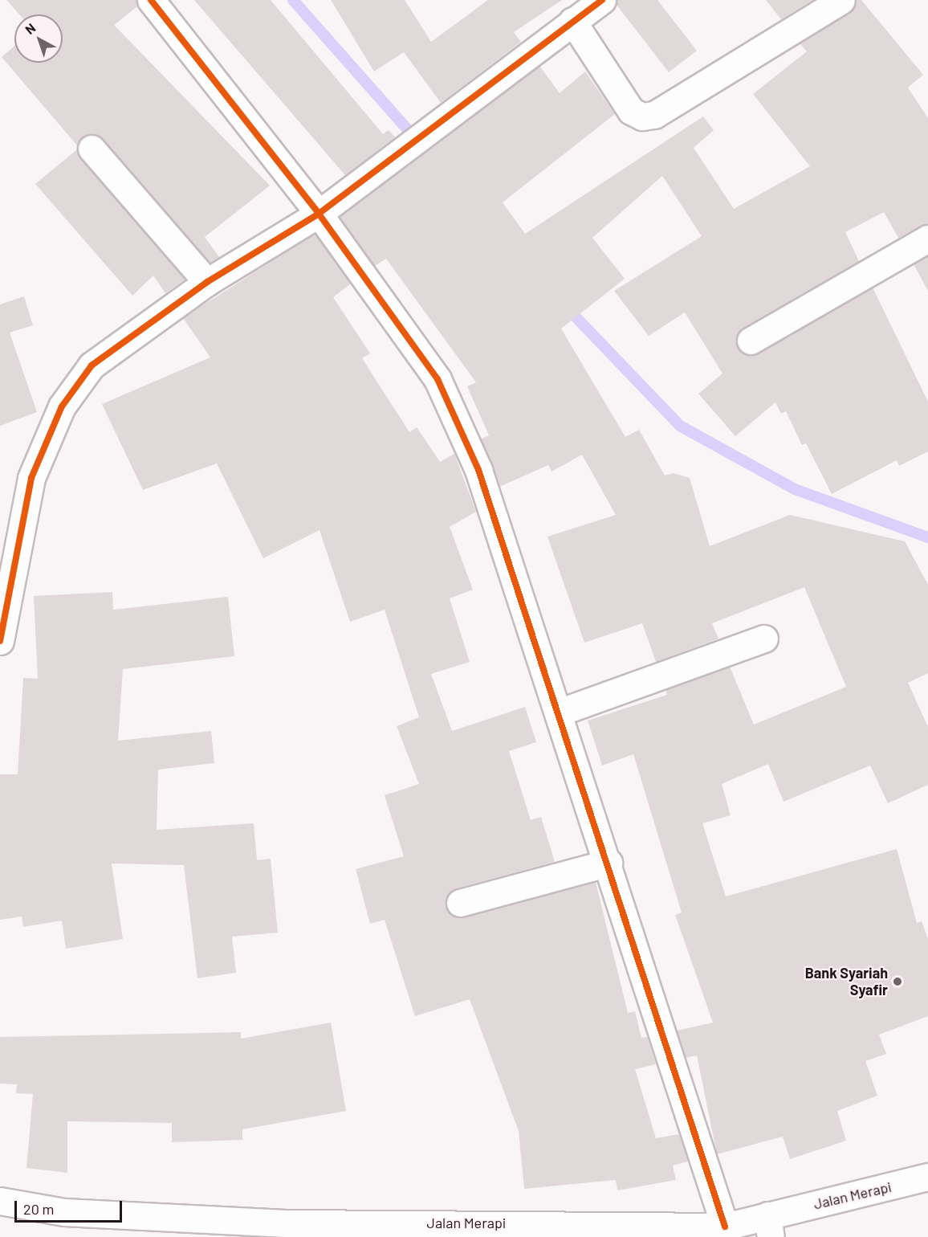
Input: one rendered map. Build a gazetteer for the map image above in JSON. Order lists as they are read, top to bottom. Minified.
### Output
{"streets":{"street":["Jalan Merapi"]},"places":["Bank Syariah Syafir"],"scale_bar":"20 m","north":"top left"}
